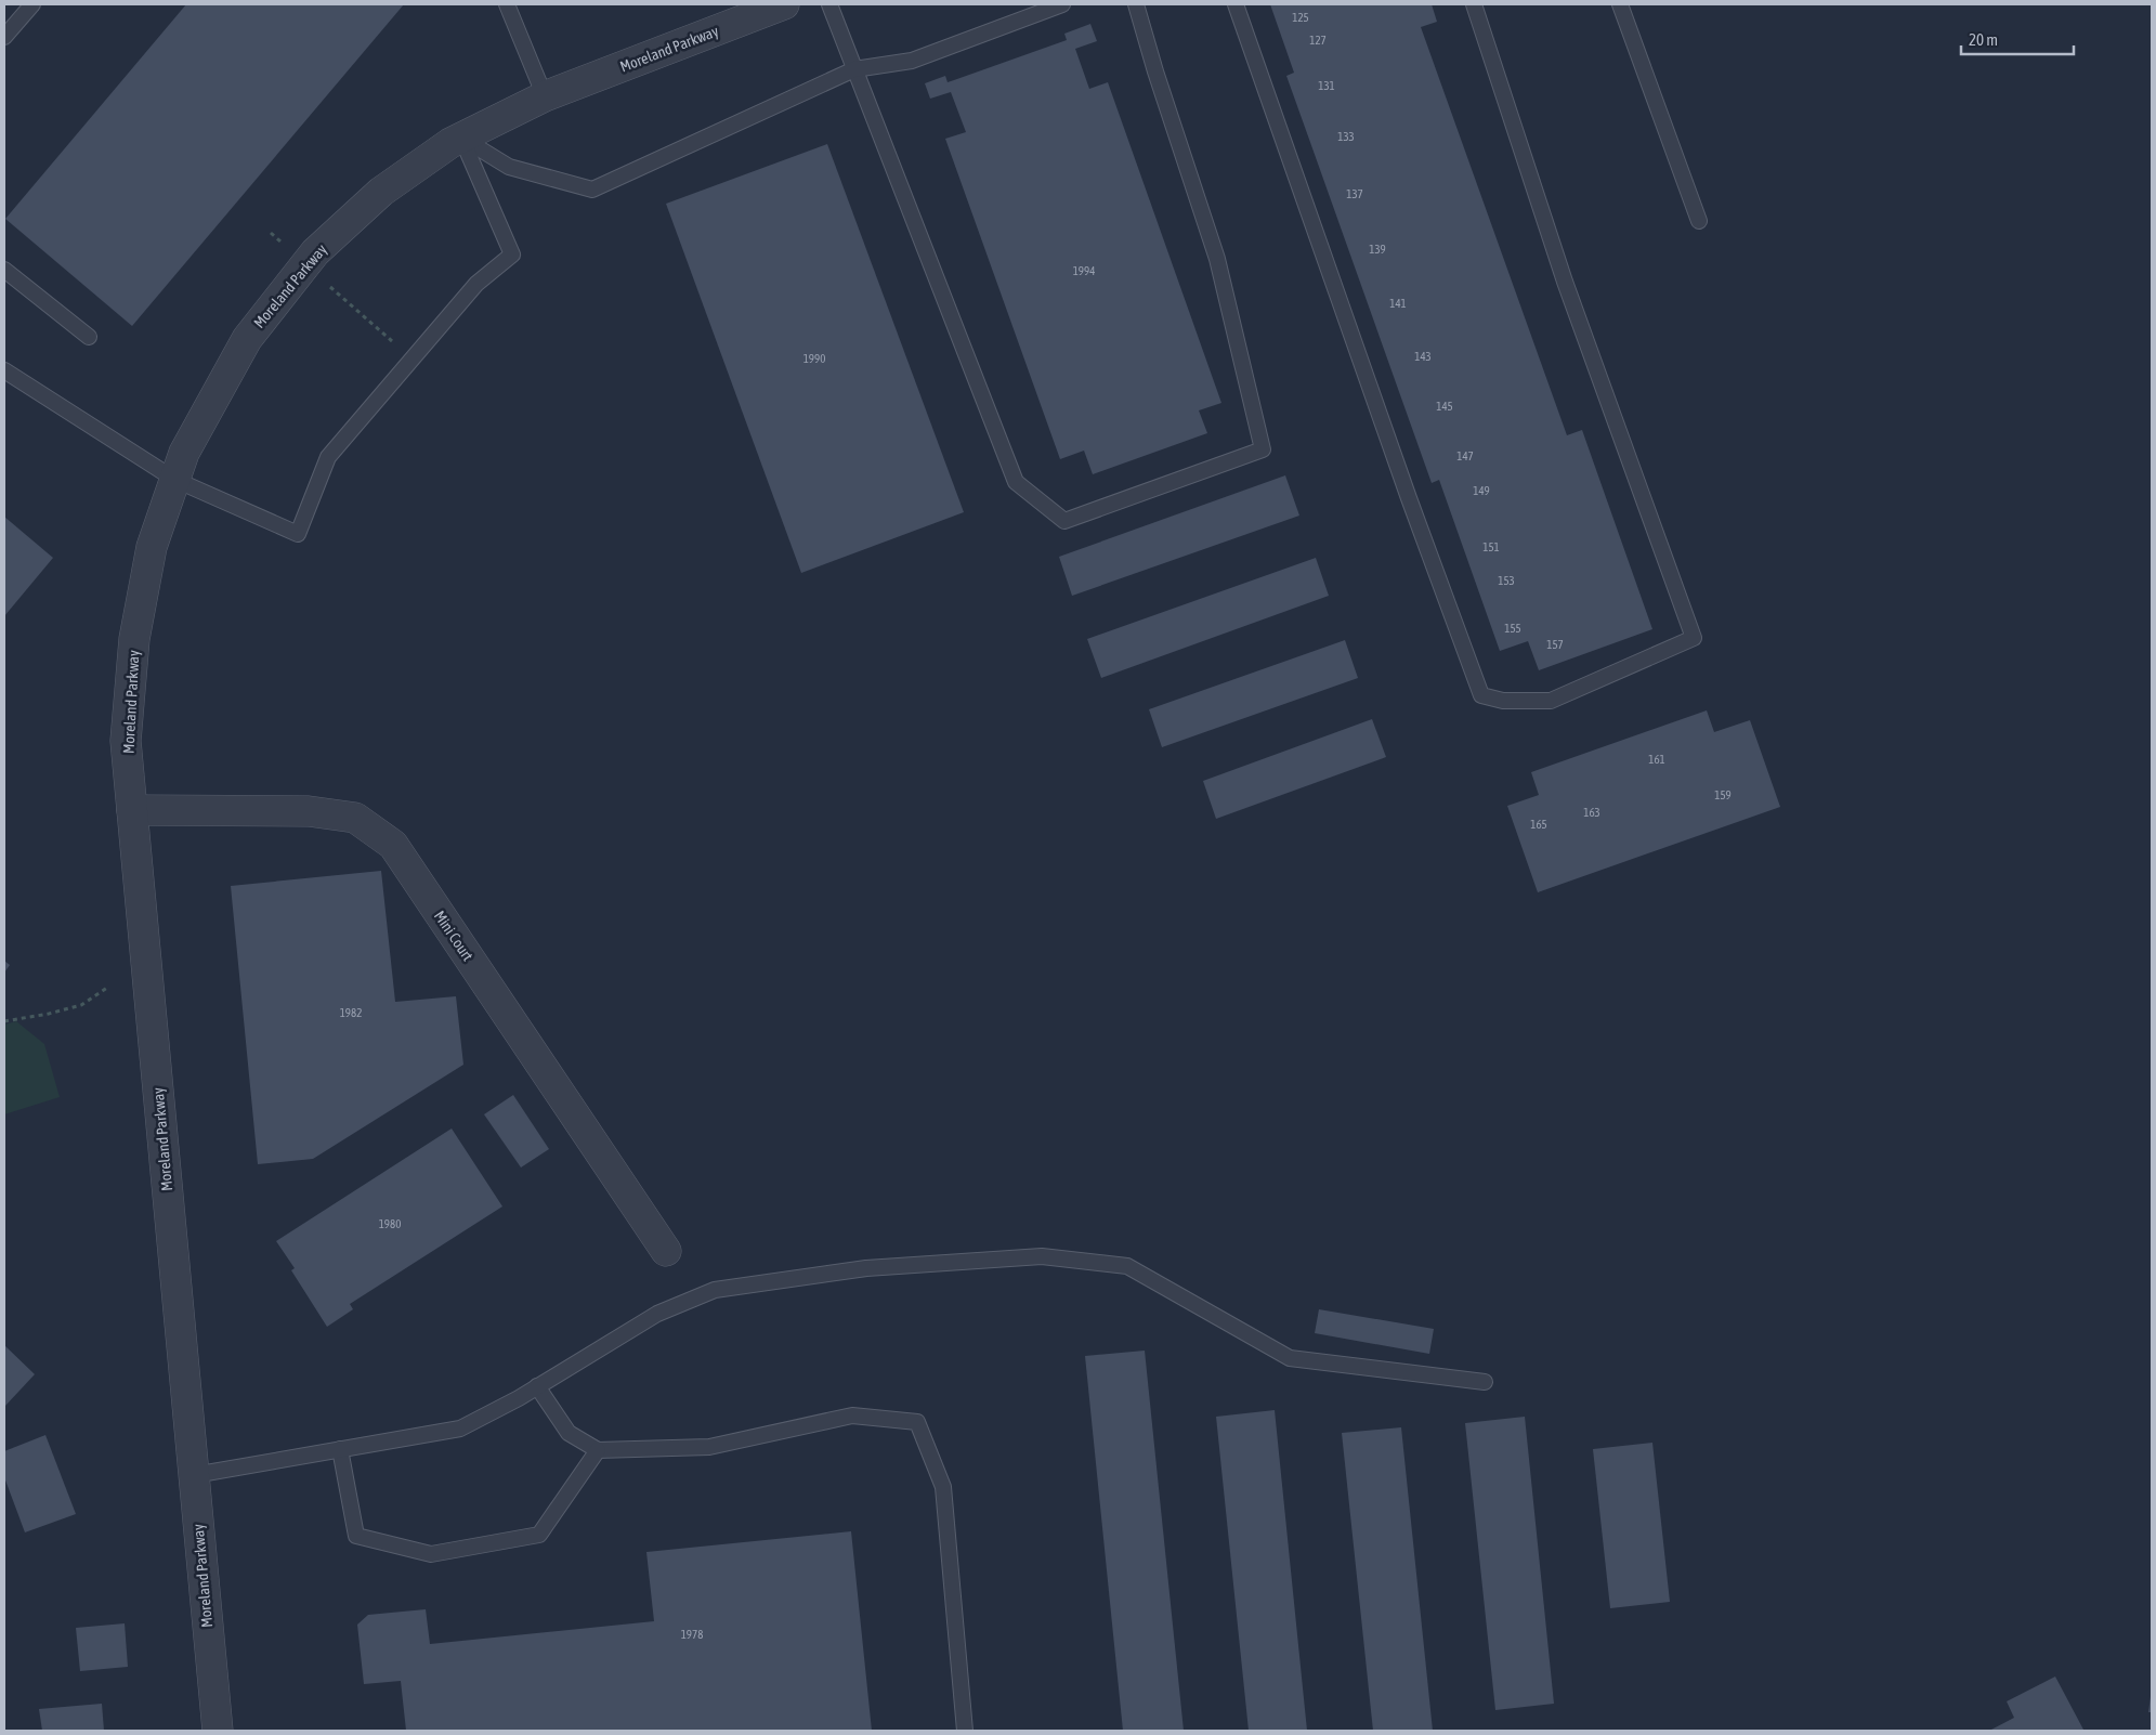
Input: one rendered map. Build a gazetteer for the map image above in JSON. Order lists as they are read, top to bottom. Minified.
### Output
{"streets":{"street":["Moreland Parkway","Mini Court"]},"crossings":[["Moreland Parkway","Mini Court"]],"house_numbers":["125","127","131","133","137","139","1994","141","143","1990","145","147","149","151","153","155","157","161","159","163","165","1982","1980","1978"],"scale_bar":"20 m"}
